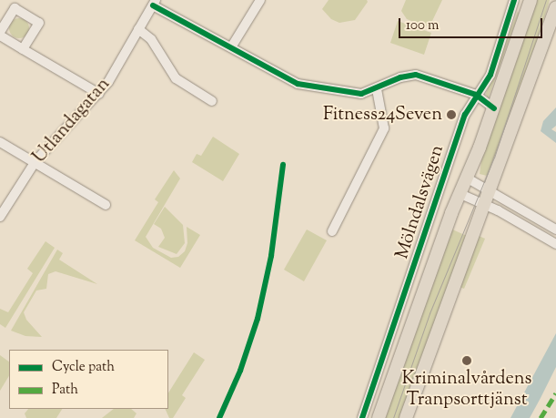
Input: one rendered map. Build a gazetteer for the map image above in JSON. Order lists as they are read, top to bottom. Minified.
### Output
{"streets":{"main road":["Mölndalsvägen"],"street":["Utlandagatan"]},"places":["Fitness24Seven","Kriminalvårdens Tranpsorttjänst"],"legend":["Cycle path","Path"],"scale_bar":"100 m"}
